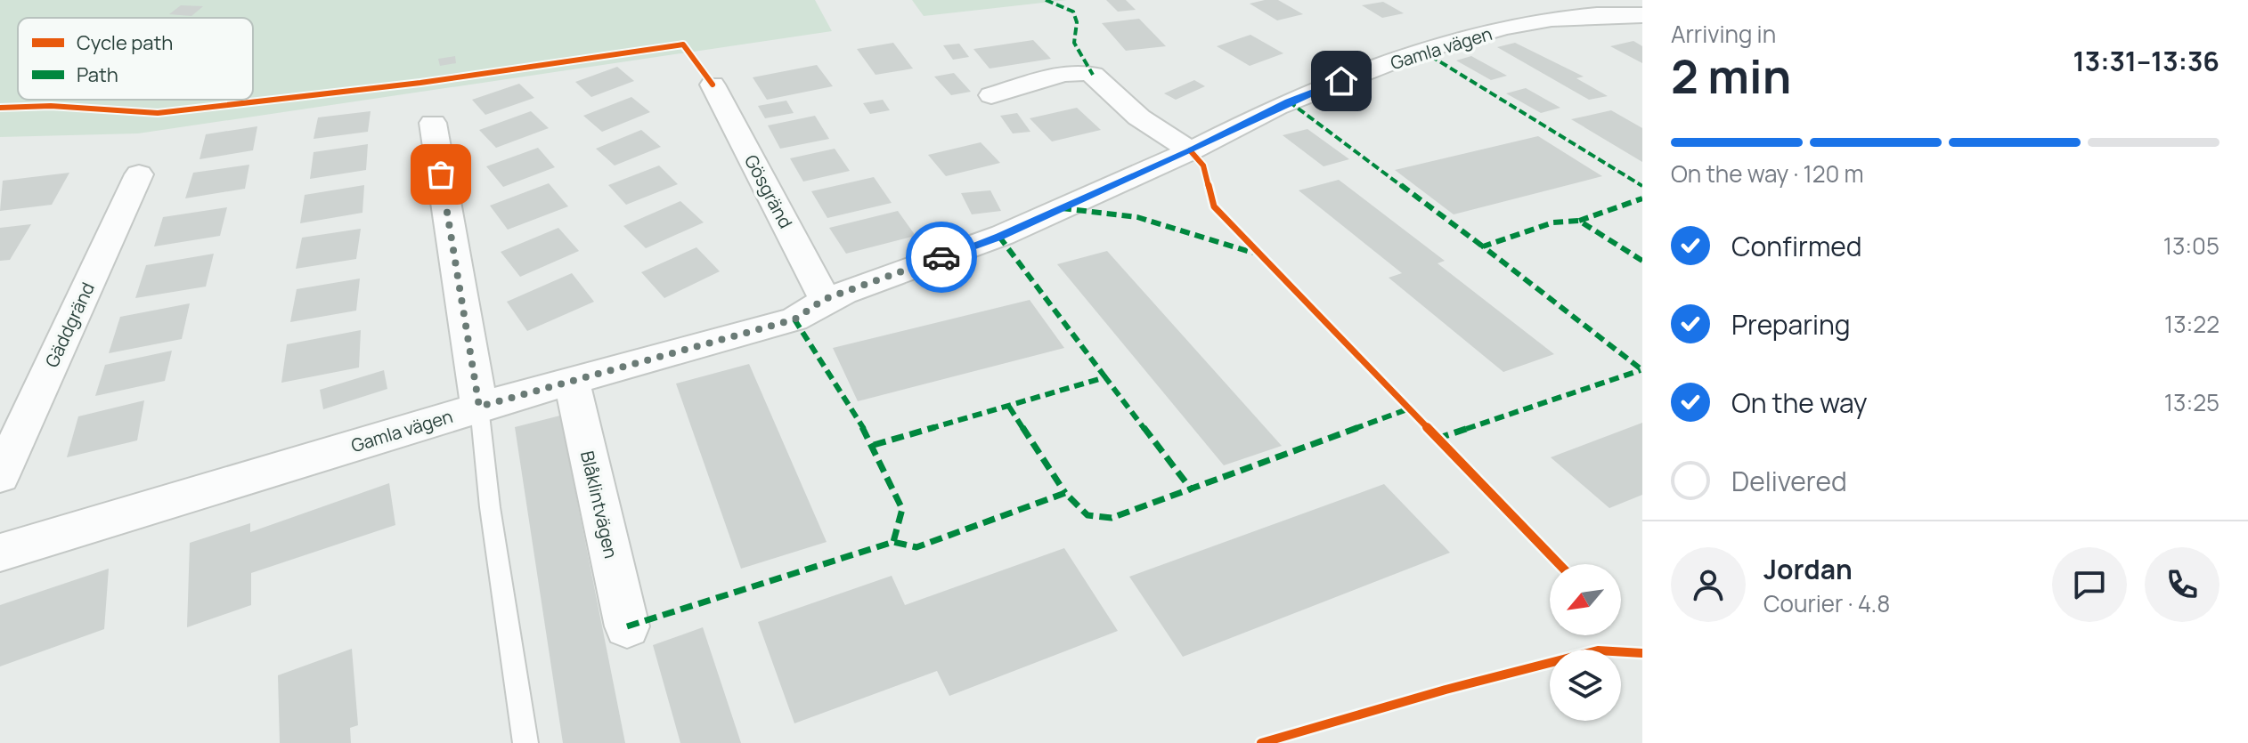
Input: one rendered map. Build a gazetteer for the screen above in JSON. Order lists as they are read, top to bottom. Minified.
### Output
{"streets":{"street":["Gamla vägen","Gösgränd","Gäddgränd","Blåklintvägen"]},"crossings":[["Gamla vägen","Gösgränd"],["Gamla vägen","Blåklintvägen"]],"legend":["Cycle path","Path"],"north":"bottom left","page":{"heading":["2 min","Arriving in","13:31–13:36"],"panel":["Jordan","Courier · 4.8"],"bar":"On the way · 120 m","list":[["Confirmed","13:05"],["Preparing","13:22"],["On the way","13:25"],"Delivered"]}}
